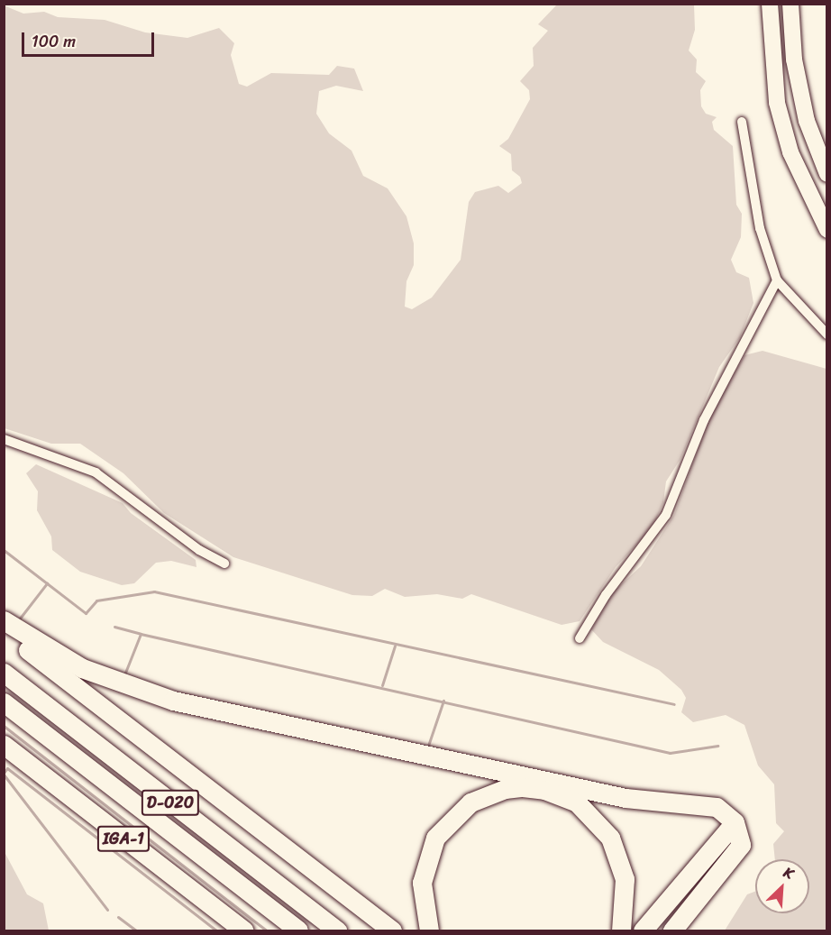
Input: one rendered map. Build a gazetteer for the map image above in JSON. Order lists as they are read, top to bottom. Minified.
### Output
{"streets":{"highway":["D-020","IGA-1"]},"scale_bar":"100 m","north":"top right"}
